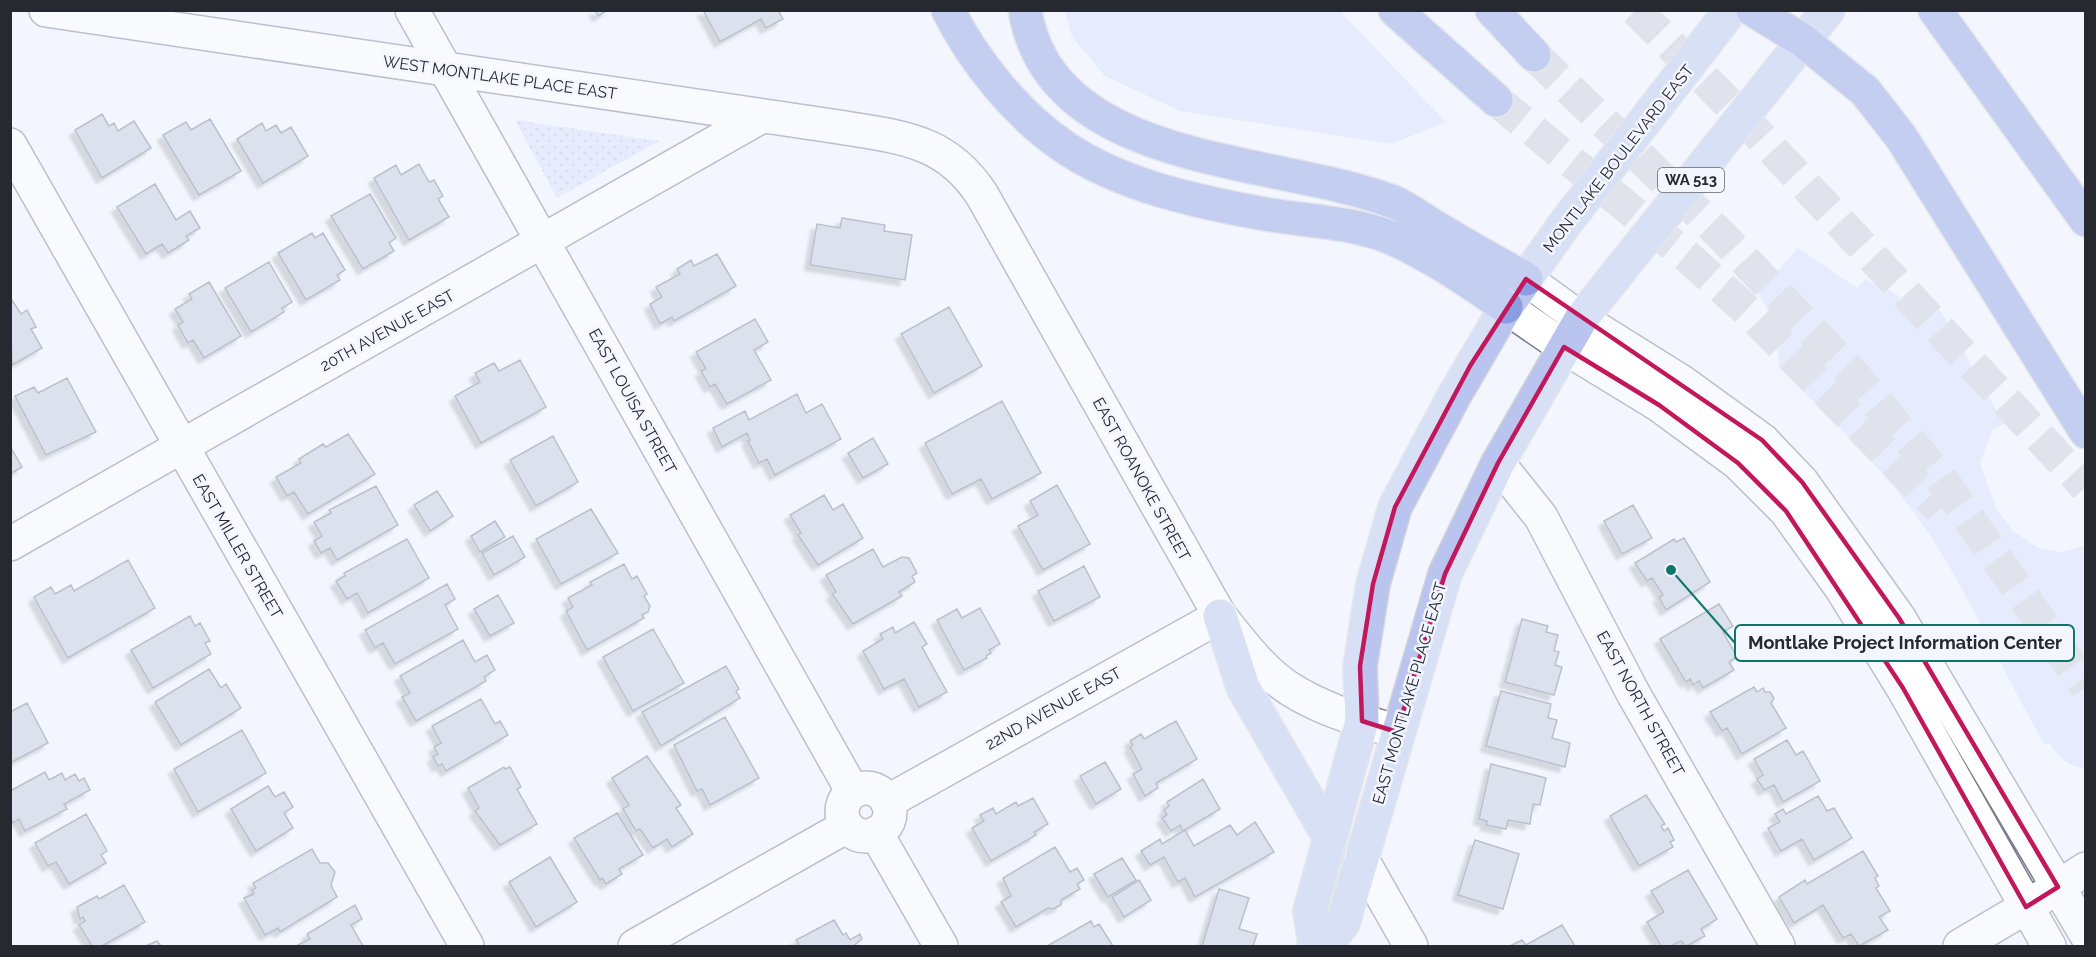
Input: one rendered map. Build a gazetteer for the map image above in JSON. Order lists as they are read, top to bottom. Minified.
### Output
{"streets":{"main road":["MONTLAKE BOULEVARD EAST","WA 513","EAST MONTLAKE PLACE EAST"],"street":["WEST MONTLAKE PLACE EAST","20TH AVENUE EAST","EAST LOUISA STREET","EAST ROANOKE STREET","EAST MILLER STREET","EAST NORTH STREET","22ND AVENUE EAST"]},"crossings":[["WEST MONTLAKE PLACE EAST","20TH AVENUE EAST"],["WEST MONTLAKE PLACE EAST","EAST LOUISA STREET"],["WEST MONTLAKE PLACE EAST","EAST ROANOKE STREET"],["WA 513","EAST MONTLAKE PLACE EAST"],["20TH AVENUE EAST","EAST LOUISA STREET"],["20TH AVENUE EAST","EAST MILLER STREET"],["EAST LOUISA STREET","22ND AVENUE EAST"],["EAST ROANOKE STREET","EAST MONTLAKE PLACE EAST"],["EAST ROANOKE STREET","22ND AVENUE EAST"],["EAST MONTLAKE PLACE EAST","EAST NORTH STREET"]],"places":["Montlake Project Information Center"]}
